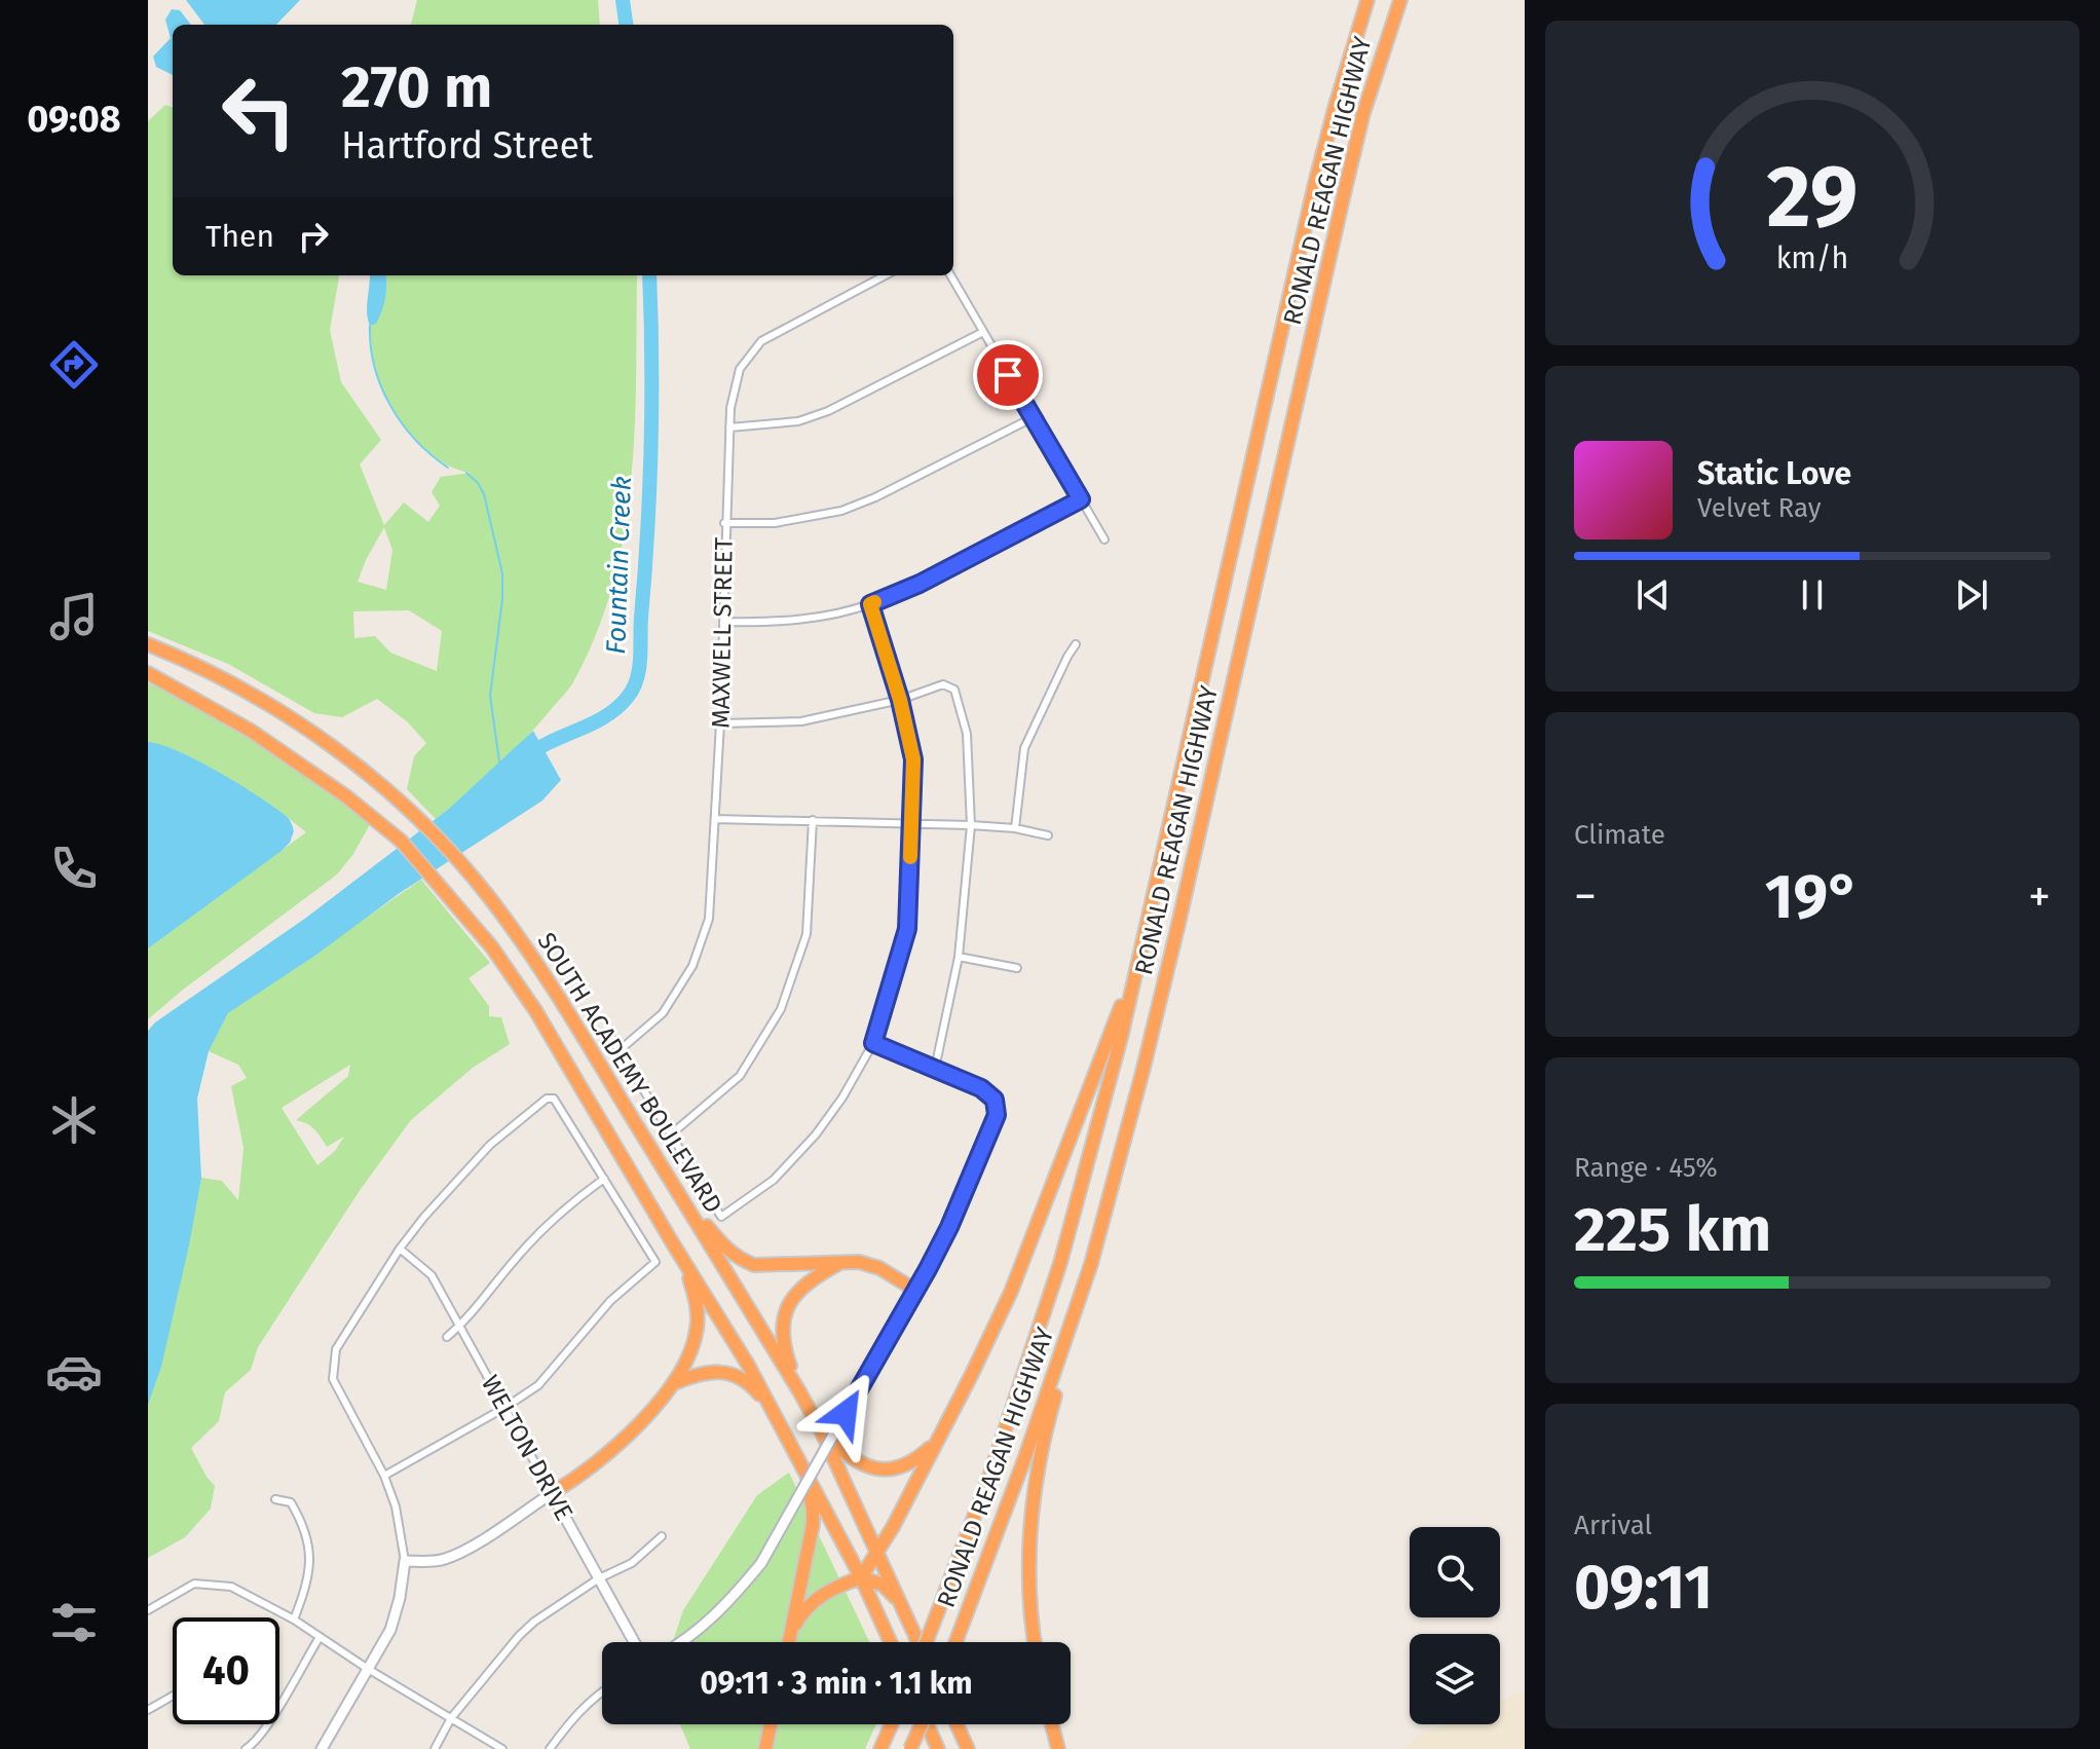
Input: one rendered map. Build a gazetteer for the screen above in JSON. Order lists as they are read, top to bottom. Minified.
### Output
{"streets":{"highway":["RONALD REAGAN HIGHWAY","SOUTH ACADEMY BOULEVARD"],"street":["MAXWELL STREET","WELTON DRIVE"]},"water":["Fountain Creek"],"page":{"tabs":"09:08","turn":["270 m","Hartford Street"],"then":"Then","song":["Static Love","Velvet Ray"],"tile":["Climate",["Range · 45%","225 km"],["Arrival","09:11"]],"heat":["−","19°","+"],"limit":"40","trip":"09:11 · 3 min · 1.1 km","gauge":["29","km/h"]}}
